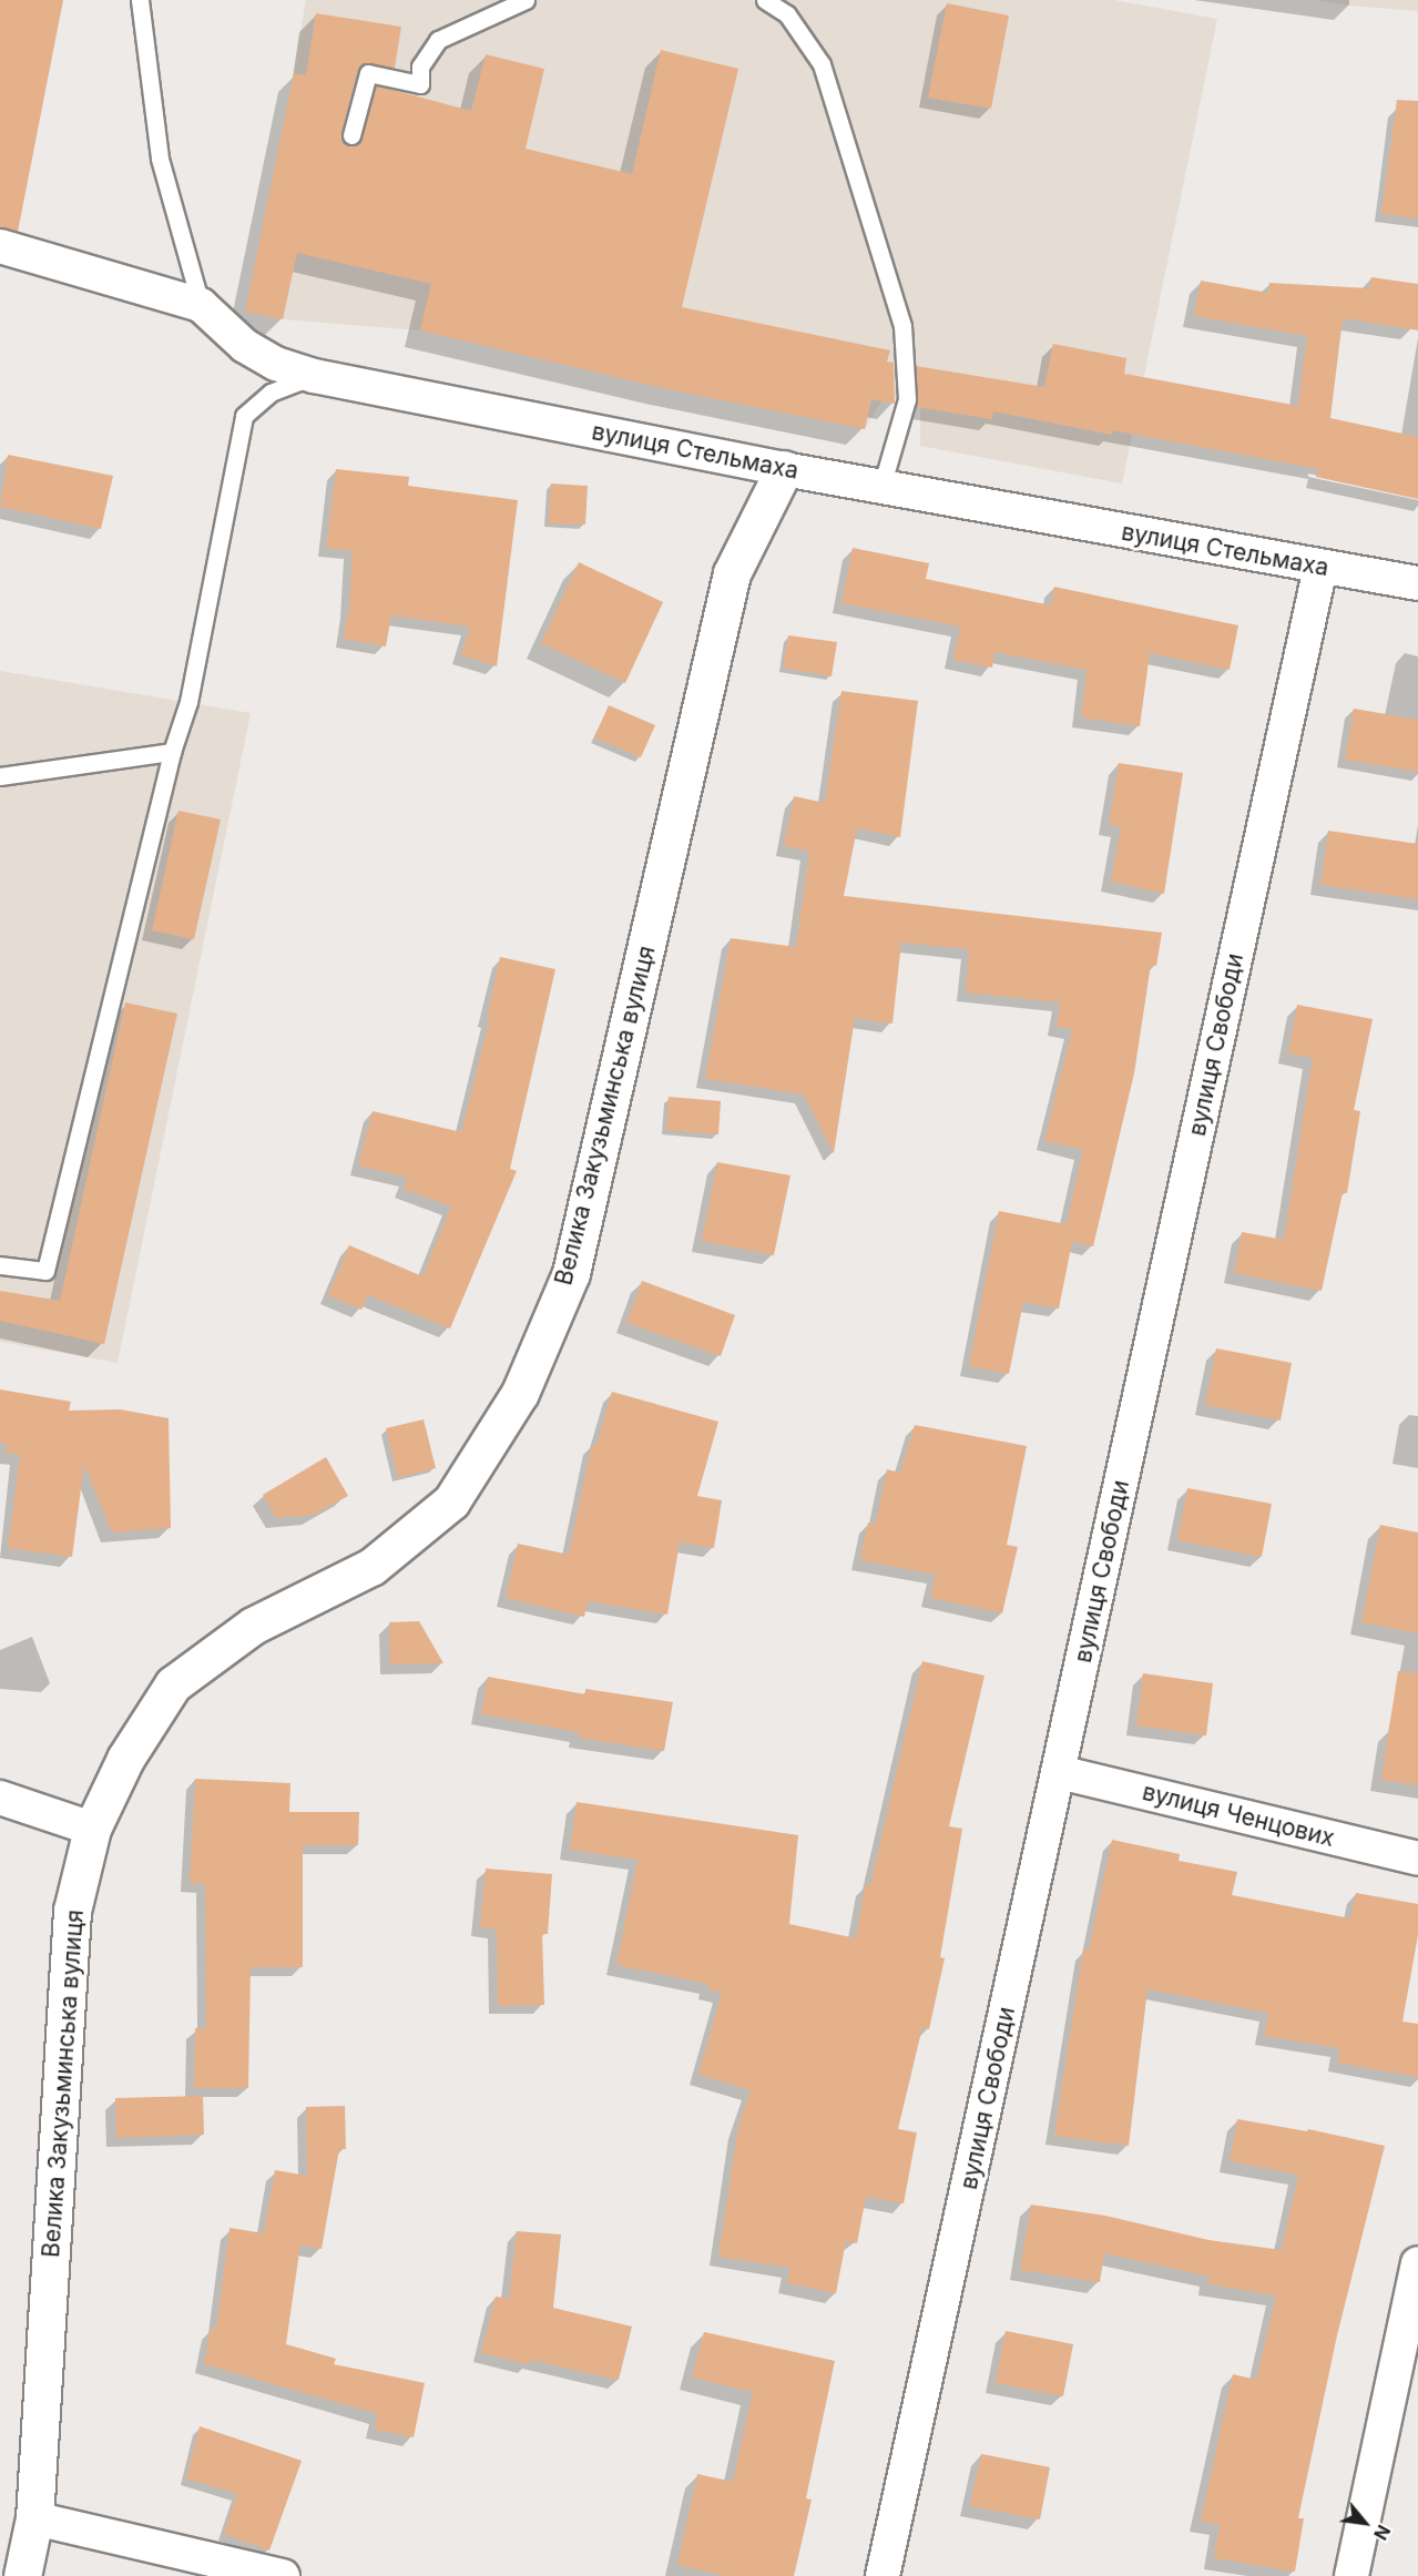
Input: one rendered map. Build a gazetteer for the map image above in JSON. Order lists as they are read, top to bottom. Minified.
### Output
{"streets":{"street":["вулиця Стельмаха","вулиця Свободи","Велика Закузьминська вулиця","вулиця Ченцових"]},"crossings":[["вулиця Стельмаха","вулиця Свободи"],["вулиця Стельмаха","Велика Закузьминська вулиця"],["вулиця Свободи","вулиця Ченцових"]],"north":"bottom right"}
